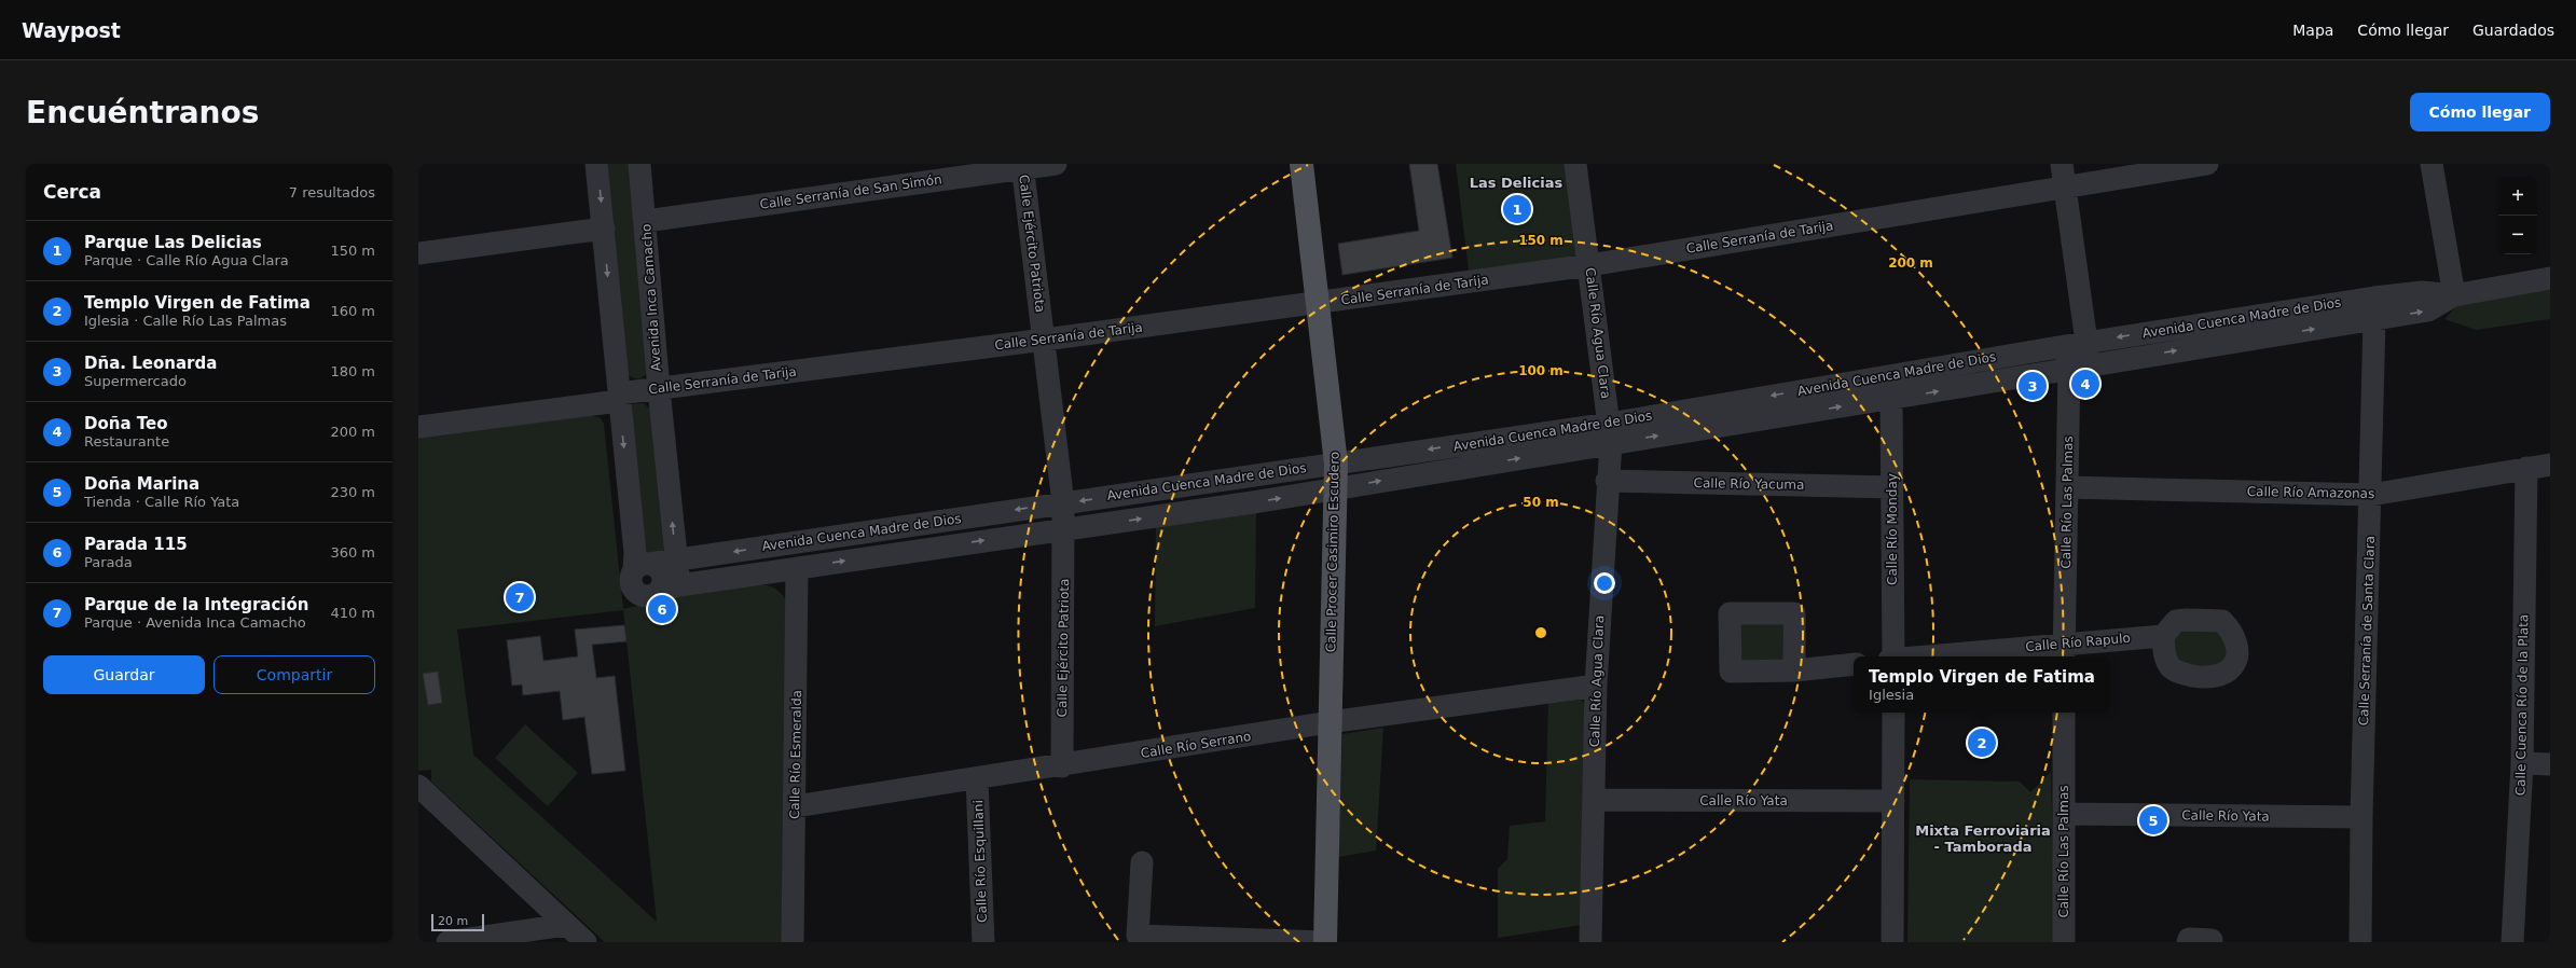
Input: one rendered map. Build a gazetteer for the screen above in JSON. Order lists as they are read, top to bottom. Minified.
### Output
{"streets":{"main road":["Calle Procer Casimiro Escudero"],"street":["Calle Serranía de San Simón","Calle Serranía de Tarija","Calle Ejército Patriota","Avenida Inca Camacho","Avenida Cuenca Madre de Dios","Calle Río Agua Clara","Calle Río Yacuma","Calle Río Amazonas","Calle Río Las Palmas","Calle Río Monday","Calle Serranía de Santa Clara","Calle Río Rapulo","Calle Cuenca Río de la Plata","Calle Río Serrano","Calle Río Esmeralda","Calle Río Yata","Calle Río Esquillani"]},"crossings":[["Calle Serranía de San Simón","Calle Ejército Patriota"],["Calle Serranía de San Simón","Avenida Inca Camacho"],["Calle Serranía de Tarija","Calle Ejército Patriota"],["Calle Serranía de Tarija","Avenida Inca Camacho"],["Calle Serranía de Tarija","Calle Río Agua Clara"],["Calle Serranía de Tarija","Calle Procer Casimiro Escudero"],["Calle Ejército Patriota","Avenida Cuenca Madre de Dios"],["Calle Ejército Patriota","Calle Río Serrano"],["Avenida Inca Camacho","Avenida Cuenca Madre de Dios"],["Avenida Cuenca Madre de Dios","Calle Río Agua Clara"],["Avenida Cuenca Madre de Dios","Calle Río Las Palmas"],["Avenida Cuenca Madre de Dios","Calle Río Monday"],["Avenida Cuenca Madre de Dios","Calle Procer Casimiro Escudero"],["Avenida Cuenca Madre de Dios","Calle Serranía de Santa Clara"],["Avenida Cuenca Madre de Dios","Calle Río Esmeralda"],["Calle Río Agua Clara","Calle Río Yacuma"],["Calle Río Agua Clara","Calle Río Serrano"],["Calle Río Agua Clara","Calle Río Yata"],["Calle Río Yacuma","Calle Río Monday"],["Calle Río Amazonas","Calle Río Las Palmas"],["Calle Río Amazonas","Calle Serranía de Santa Clara"],["Calle Río Amazonas","Calle Cuenca Río de la Plata"],["Calle Río Las Palmas","Calle Río Rapulo"],["Calle Río Las Palmas","Calle Río Yata"],["Calle Procer Casimiro Escudero","Calle Río Serrano"],["Calle Serranía de Santa Clara","Calle Río Yata"],["Calle Río Serrano","Calle Río Esmeralda"],["Calle Río Serrano","Calle Río Esquillani"]],"districts":["Las Delicias","Mixta Ferroviaria - Tamborada"],"scale_bar":"20 m","page":{"header":"Waypost","nav":["Mapa","Cómo llegar","Guardados"],"buttons":["Cómo llegar",["Guardar","Compartir"]],"title":"Encuéntranos","heading":["Cerca","7 resultados"],"map_buttons":["+","−"],"pins":["1","4","3","7","6","2","5"],"list":[{"mark":"1","name":"Parque Las Delicias","note":"Parque · Calle Río Agua Clara","value":"150 m"},{"mark":"2","name":"Templo Virgen de Fatima","note":"Iglesia · Calle Río Las Palmas","value":"160 m"},{"mark":"3","name":"Dña. Leonarda","note":"Supermercado","value":"180 m"},{"mark":"4","name":"Doña Teo","note":"Restaurante","value":"200 m"},{"mark":"5","name":"Doña Marina","note":"Tienda · Calle Río Yata","value":"230 m"},{"mark":"6","name":"Parada 115","note":"Parada","value":"360 m"},{"mark":"7","name":"Parque de la Integración","note":"Parque · Avenida Inca Camacho","value":"410 m"}],"popup":["Templo Virgen de Fatima","Iglesia"],"scale":"20 m"},"rings":["150 m","200 m","100 m","50 m"]}
